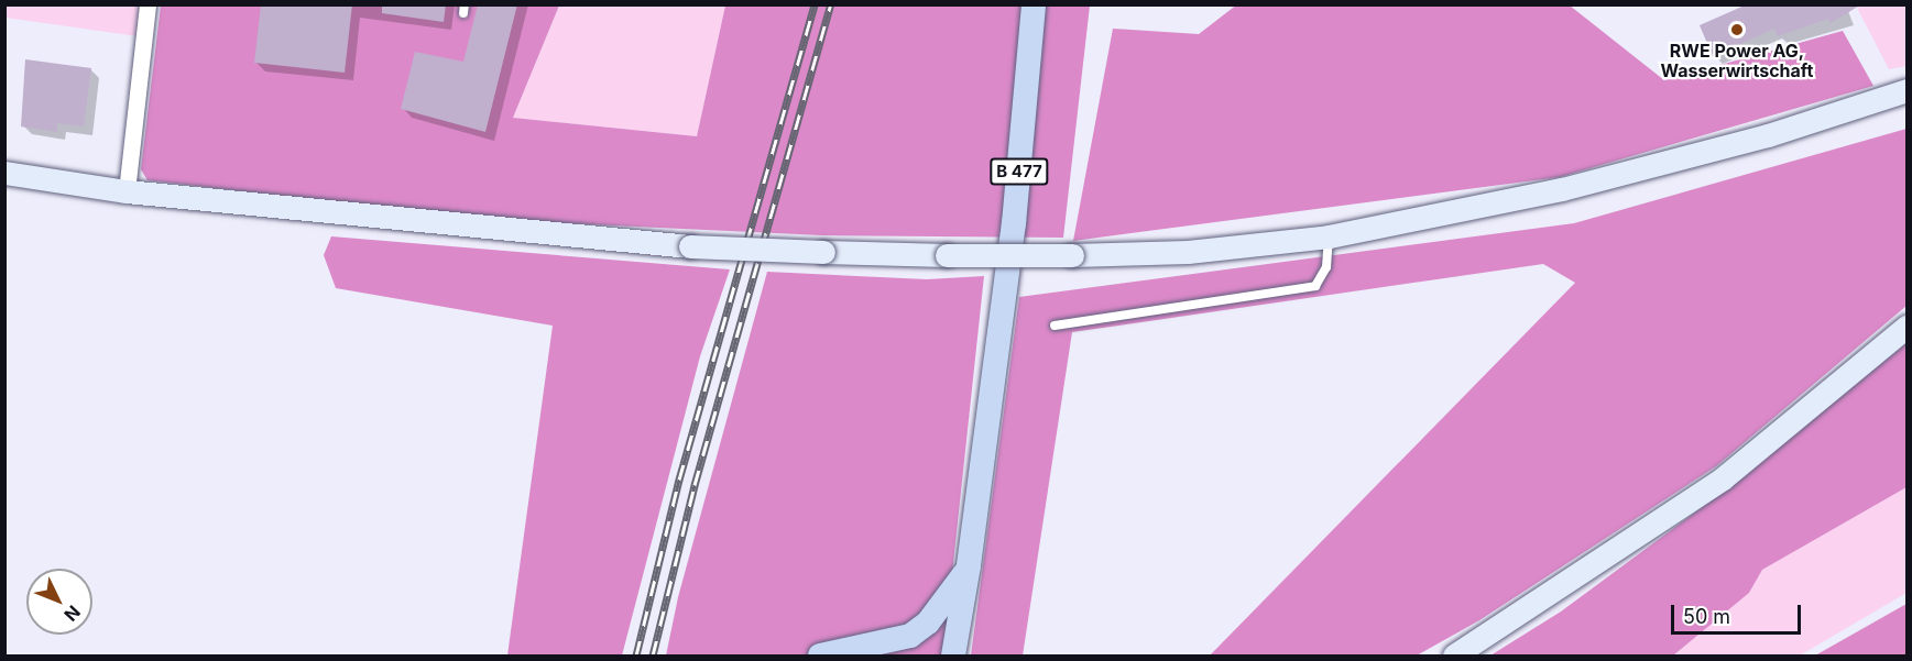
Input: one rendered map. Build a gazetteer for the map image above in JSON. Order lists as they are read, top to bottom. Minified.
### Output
{"streets":{"main road":["B 477"]},"places":["RWE Power AG, Wasserwirtschaft"],"scale_bar":"50 m","north":"bottom right"}
